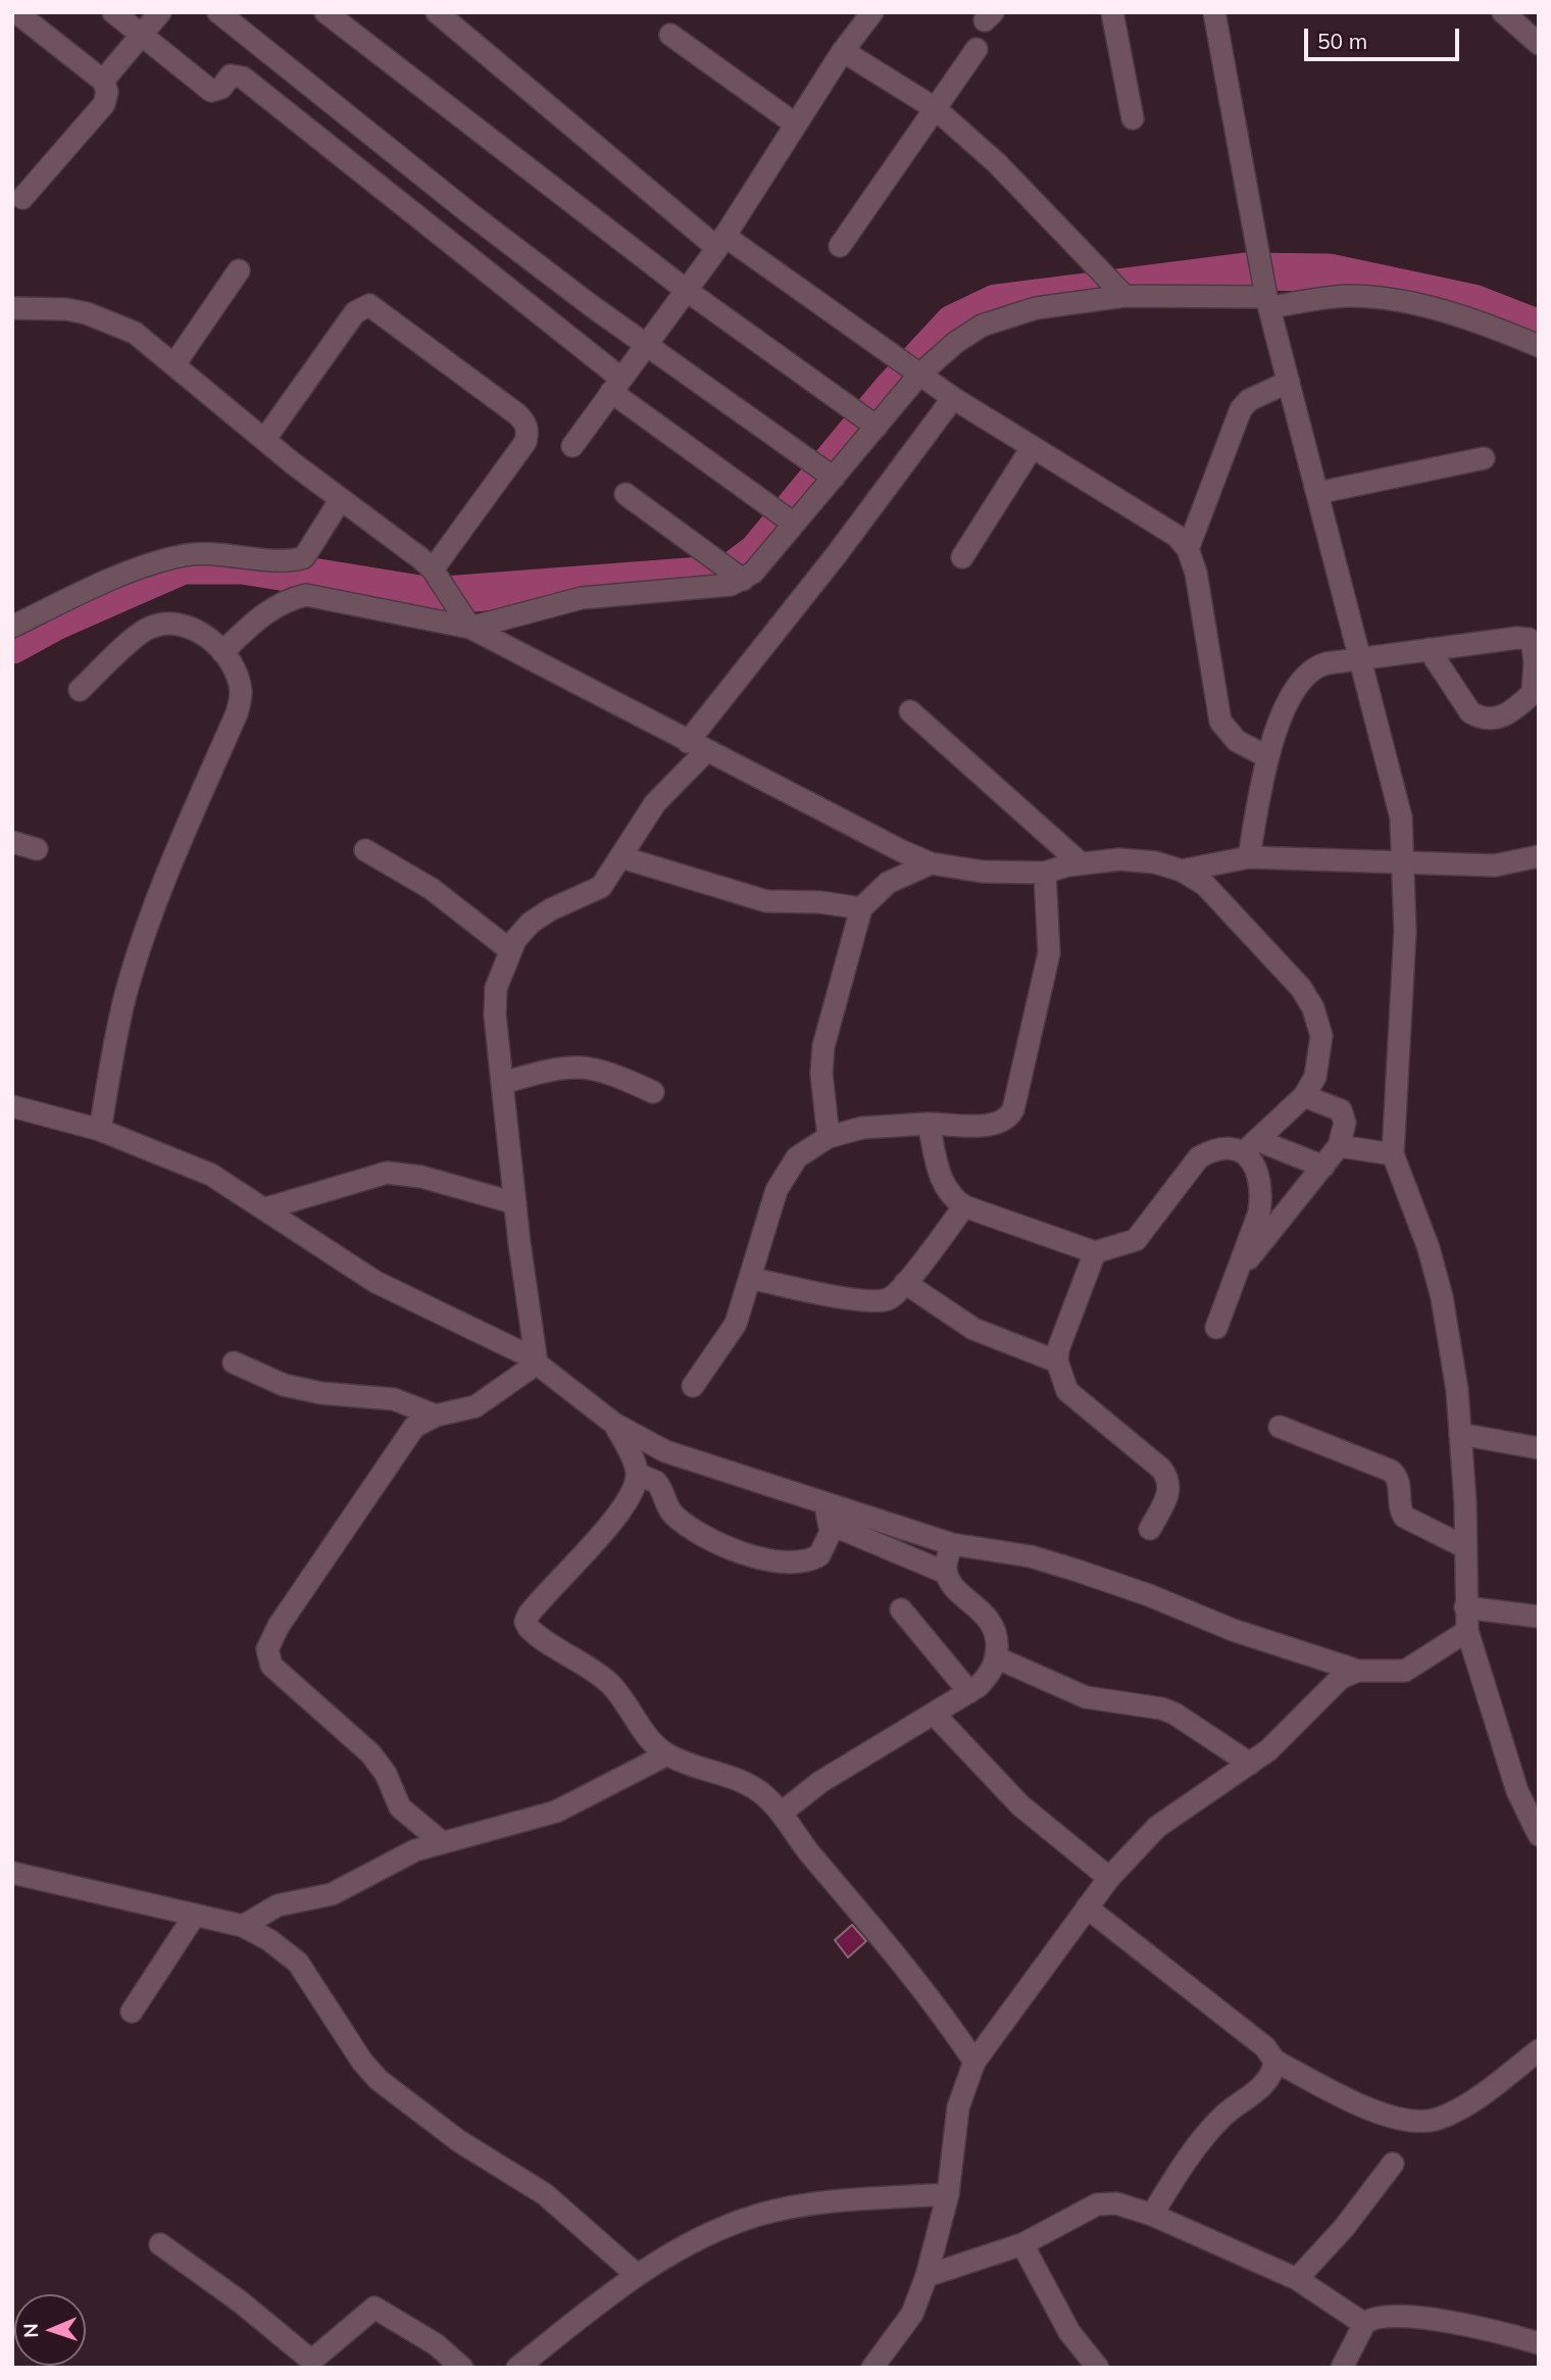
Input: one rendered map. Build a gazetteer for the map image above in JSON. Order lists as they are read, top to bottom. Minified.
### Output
{"scale_bar":"50 m","north":"left"}
